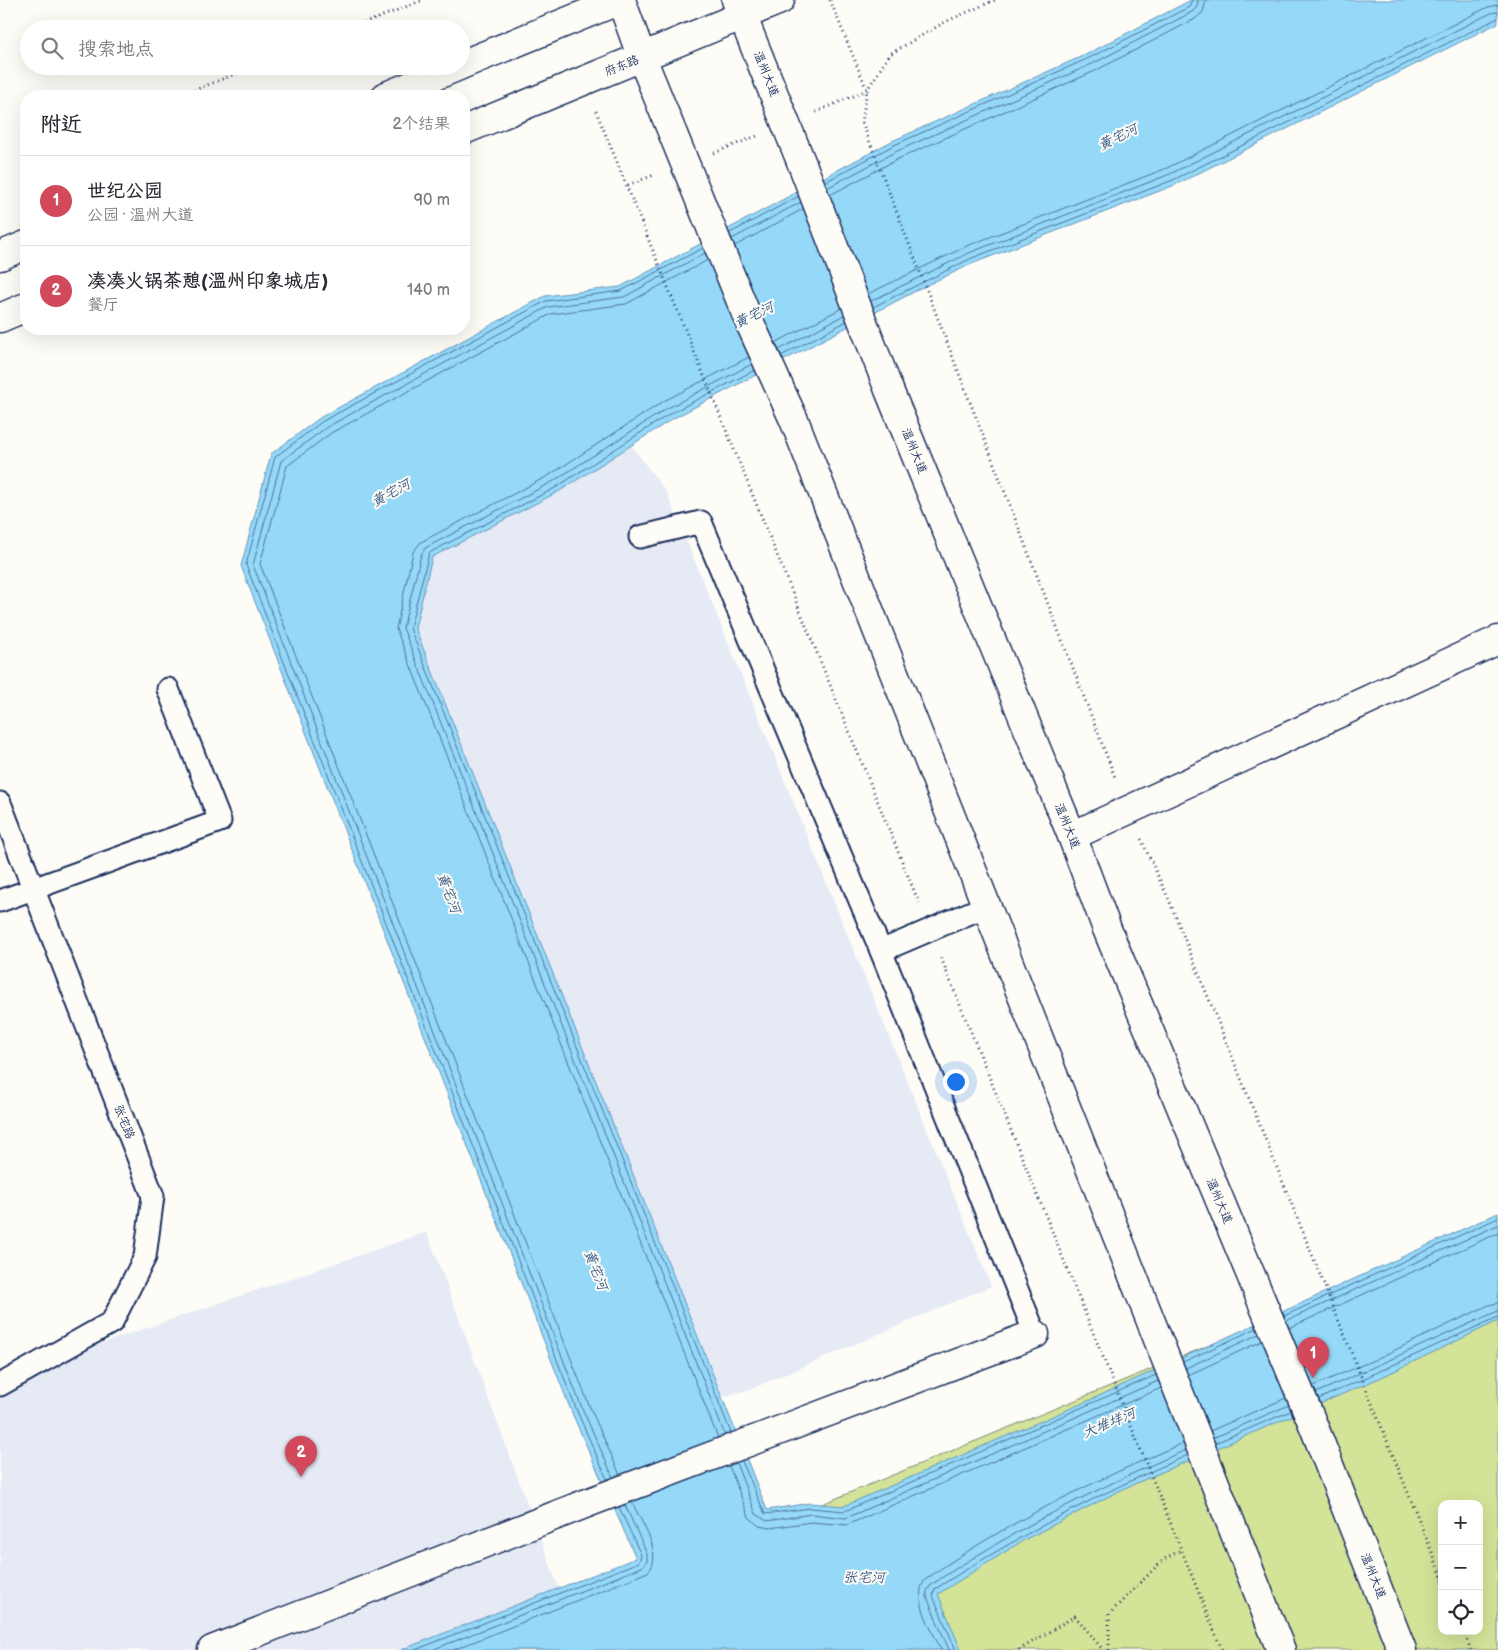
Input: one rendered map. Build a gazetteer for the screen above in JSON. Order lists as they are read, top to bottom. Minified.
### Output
{"streets":{"main road":["府东路","温州大道"],"lane":["张宅路"]},"crossings":[["府东路","温州大道"]],"water":["黄宅河","大堆垟河","张宅河"],"page":{"search":"搜索地点","heading":["附近","2个结果"],"list":[{"mark":"1","name":"世纪公园","note":"公园 · 温州大道","value":"90 m"},{"mark":"2","name":"凑凑火锅茶憩(温州印象城店)","note":"餐厅","value":"140 m"}],"pins":["1","2"],"map_buttons":["+","−"]}}
